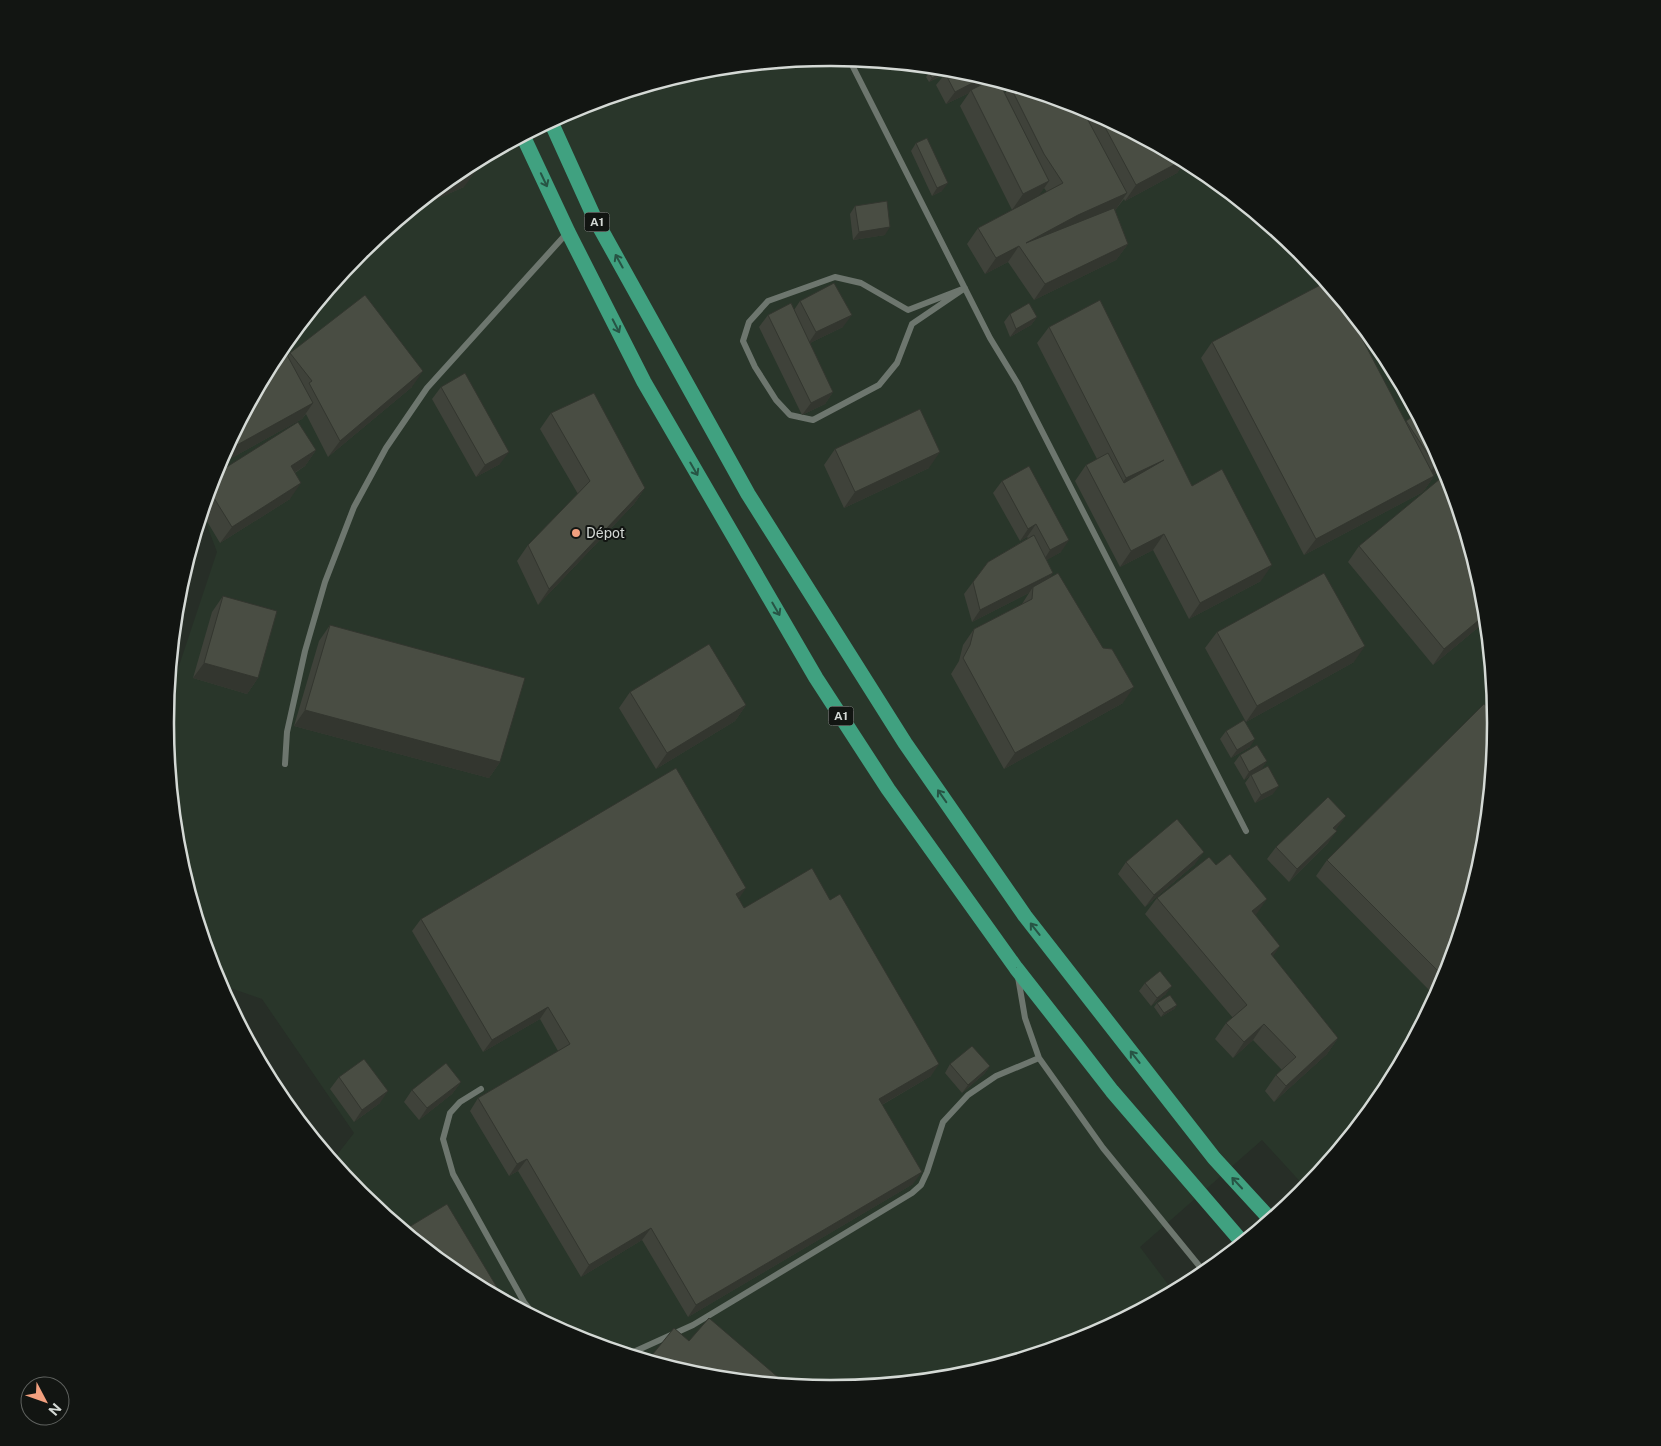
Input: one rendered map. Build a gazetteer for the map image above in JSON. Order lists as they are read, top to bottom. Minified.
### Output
{"streets":{"highway":["A1"]},"places":["Dépot"],"north":"bottom right"}
